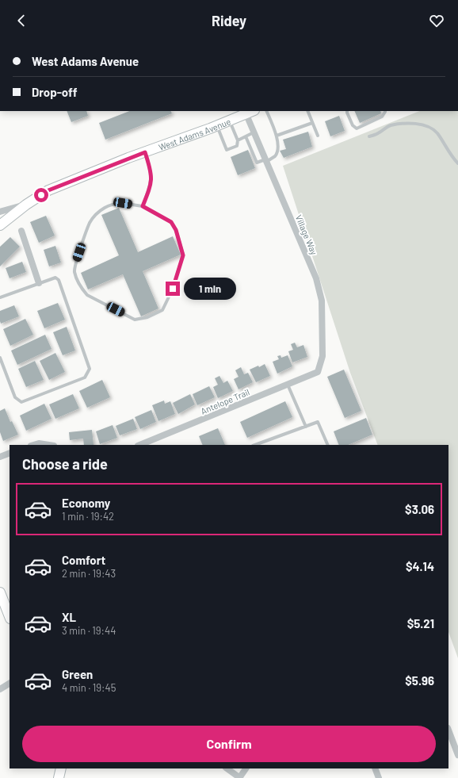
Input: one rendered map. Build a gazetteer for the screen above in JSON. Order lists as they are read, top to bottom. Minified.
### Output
{"streets":{"main road":["West Adams Avenue"],"street":["Village Way","Antelope Trail"]},"crossings":[["West Adams Avenue","Village Way"],["Village Way","Antelope Trail"]],"page":{"header":"Ridey","banner":["West Adams Avenue","Drop-off"],"bubble":"1 min","heading":"Choose a ride","list":[{"name":"Economy","note":"1 min · 19:42","value":"$3.06"},{"name":"Comfort","note":"2 min · 19:43","value":"$4.14"},{"name":"XL","note":"3 min · 19:44","value":"$5.21"},{"name":"Green","note":"4 min · 19:45","value":"$5.96"}],"buttons":"Confirm"}}
